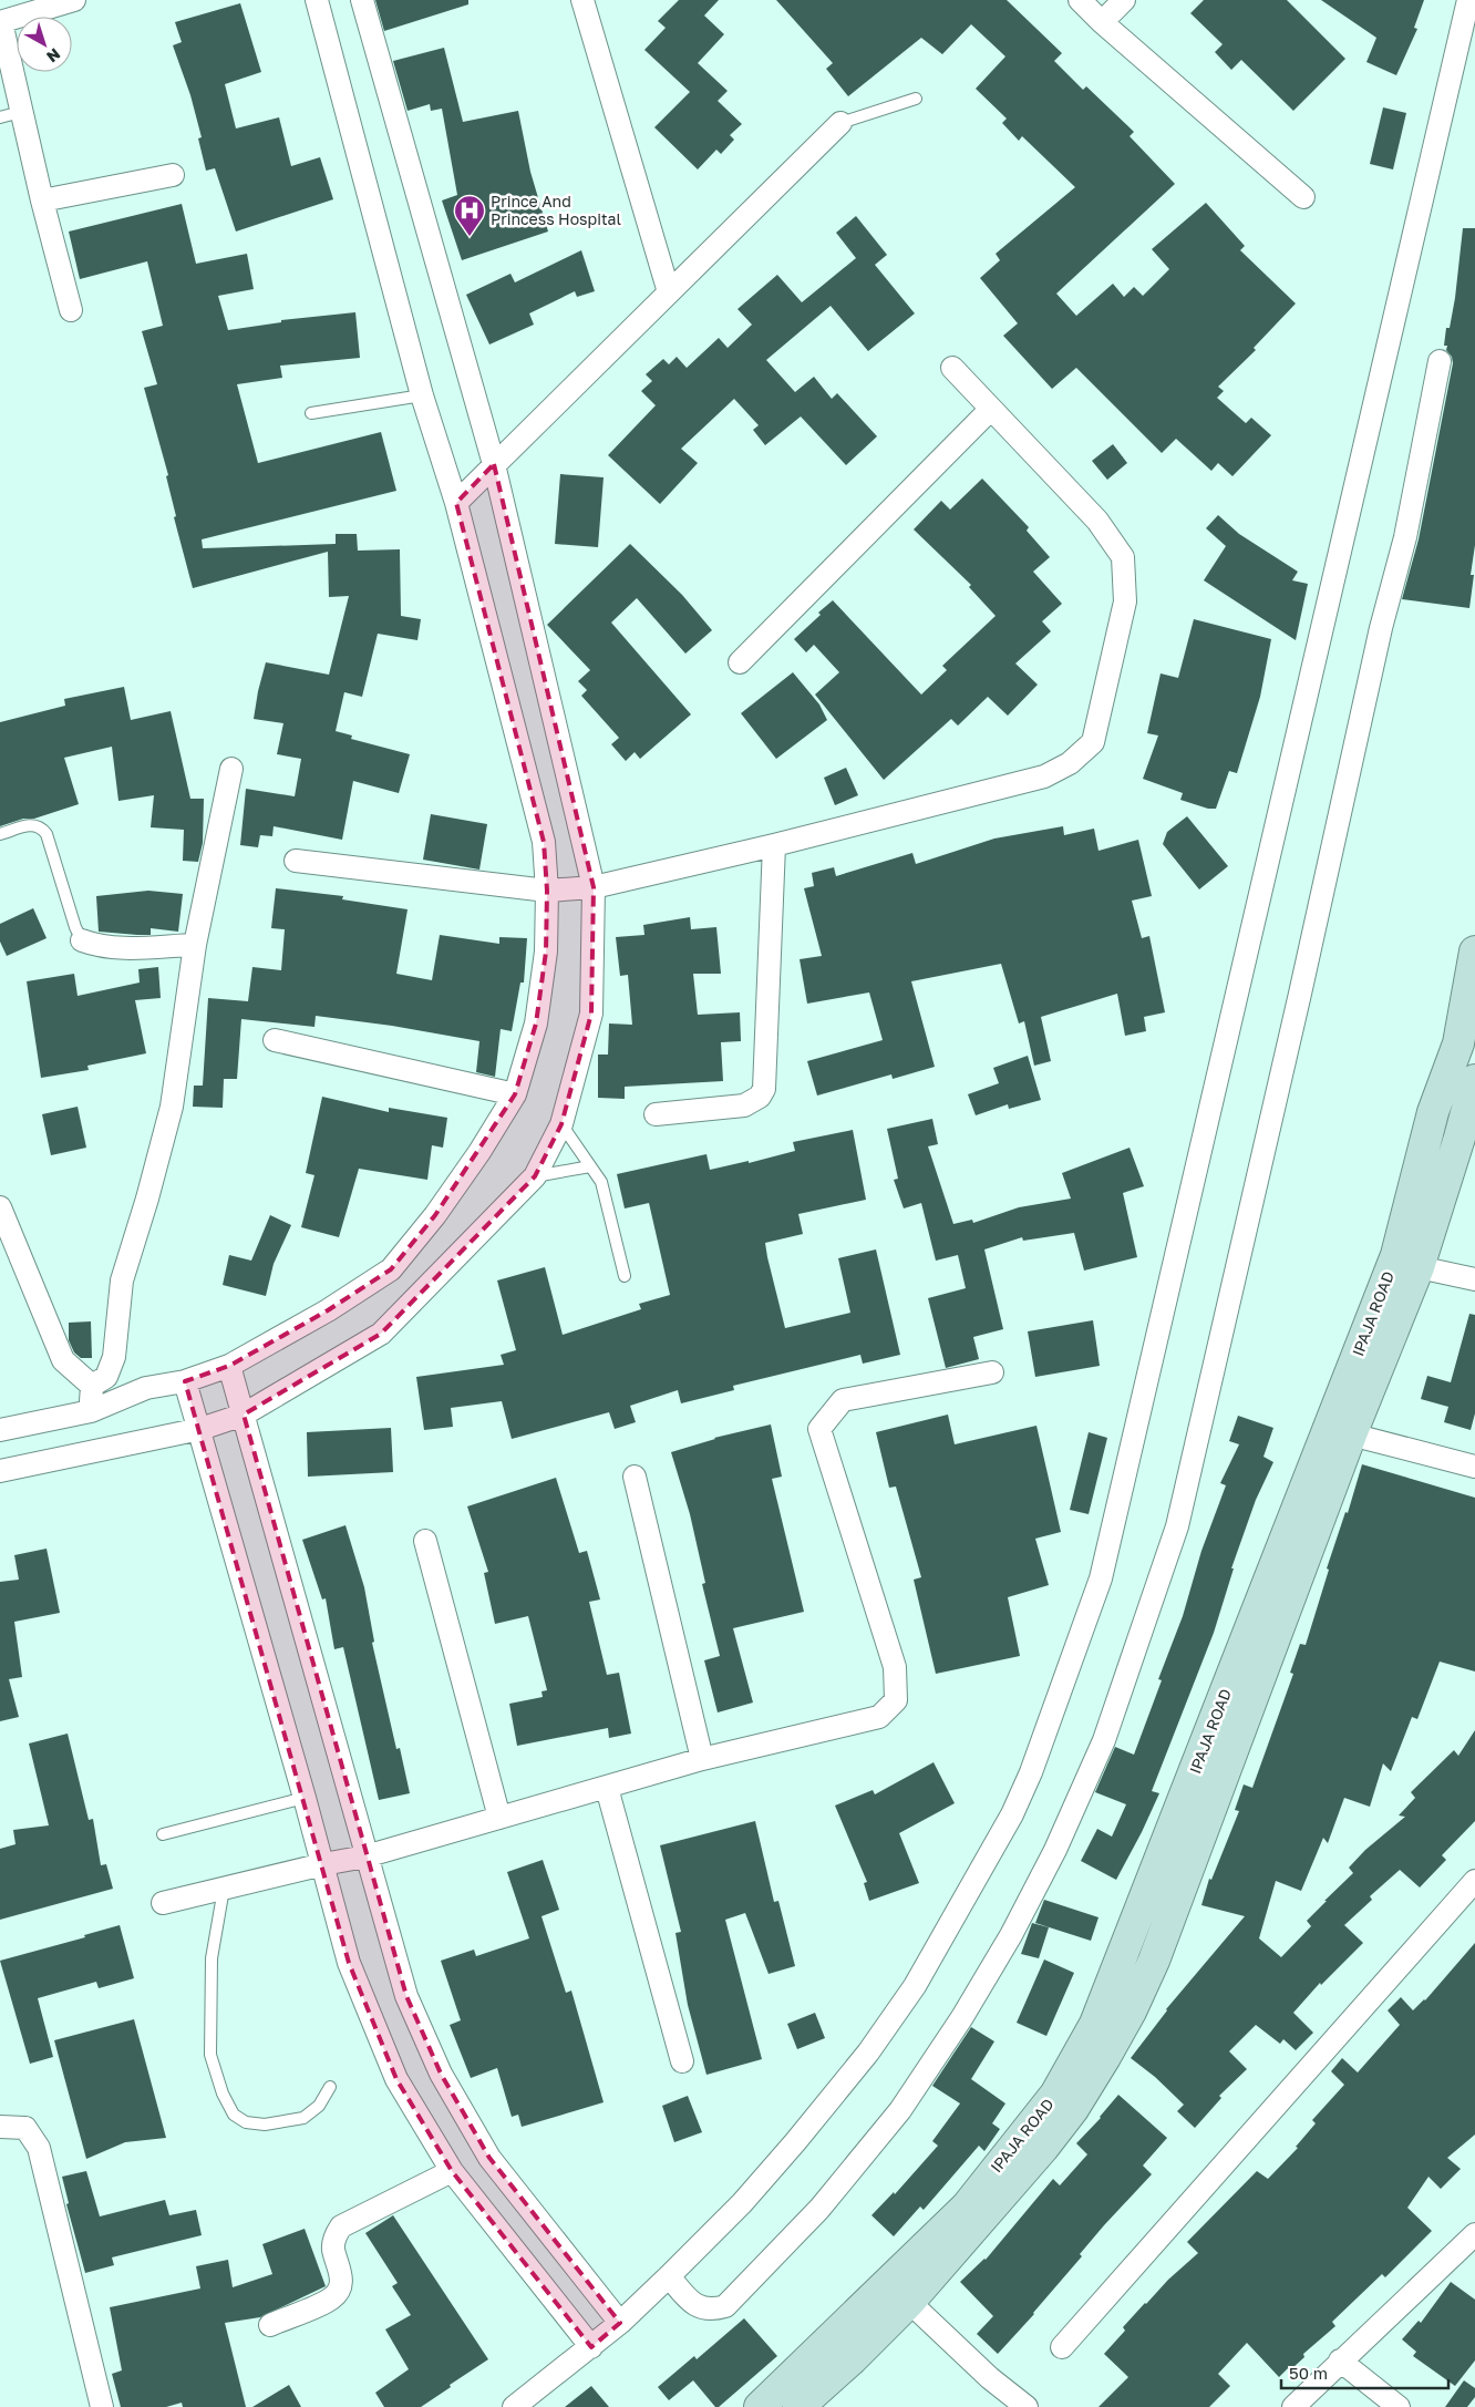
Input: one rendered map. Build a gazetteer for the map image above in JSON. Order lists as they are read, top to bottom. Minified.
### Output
{"streets":{"main road":["IPAJA ROAD"]},"places":{"hospital":["Prince And Princess Hospital"]},"scale_bar":"50 m","north":"bottom right"}
